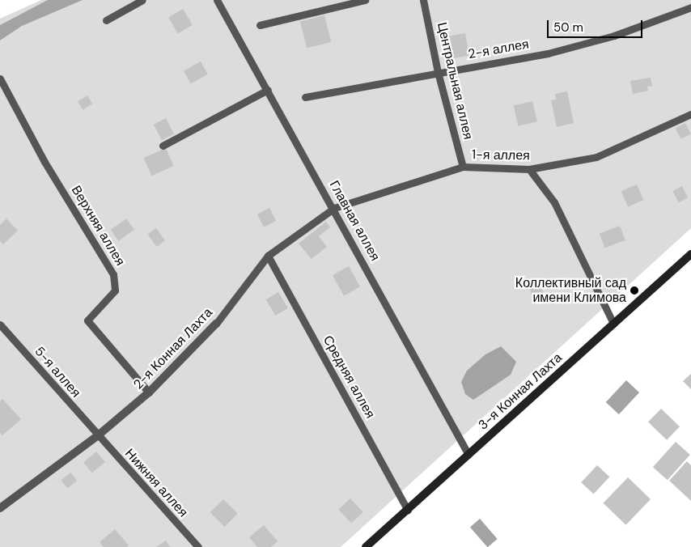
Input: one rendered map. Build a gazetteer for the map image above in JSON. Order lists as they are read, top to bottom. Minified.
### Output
{"streets":{"main road":["3-я Конная Лахта"],"street":["2-я Конная Лахта"],"lane":["2-я аллея","Центральная аллея","1-я аллея","Главная аллея","Верхняя аллея","5-я аллея","Средняя аллея","Нижняя аллея"]},"crossings":[["2-я аллея","Центральная аллея"],["Центральная аллея","1-я аллея"],["1-я аллея","2-я Конная Лахта"],["Главная аллея","2-я Конная Лахта"],["Главная аллея","3-я Конная Лахта"],["Верхняя аллея","2-я Конная Лахта"],["2-я Конная Лахта","5-я аллея"],["2-я Конная Лахта","Средняя аллея"],["2-я Конная Лахта","Нижняя аллея"],["5-я аллея","Нижняя аллея"],["Средняя аллея","3-я Конная Лахта"]],"places":["Коллективный сад имени Климова"],"scale_bar":"50 m"}
